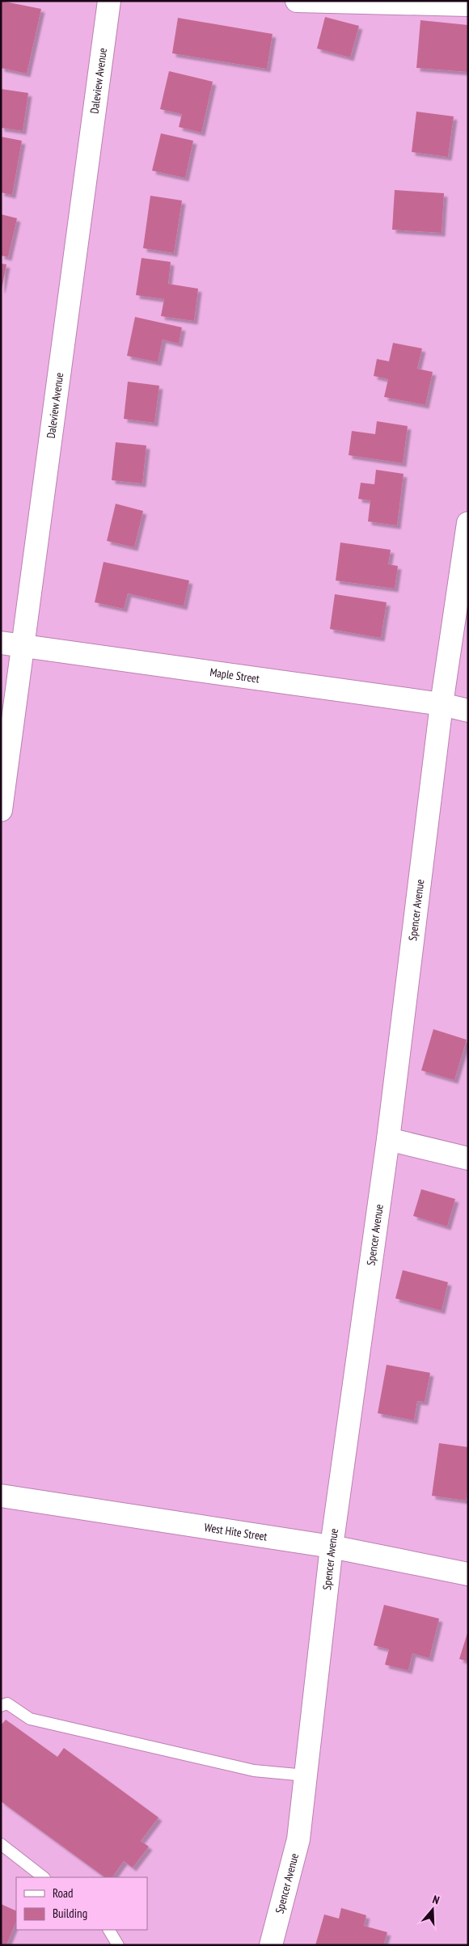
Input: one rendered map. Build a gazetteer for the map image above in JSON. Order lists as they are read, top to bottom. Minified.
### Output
{"streets":{"street":["Daleview Avenue","Maple Street","Spencer Avenue","West Hite Street"]},"crossings":[["Daleview Avenue","Maple Street"],["Maple Street","Spencer Avenue"],["Spencer Avenue","West Hite Street"]],"legend":["Road","Building"],"north":"top"}
